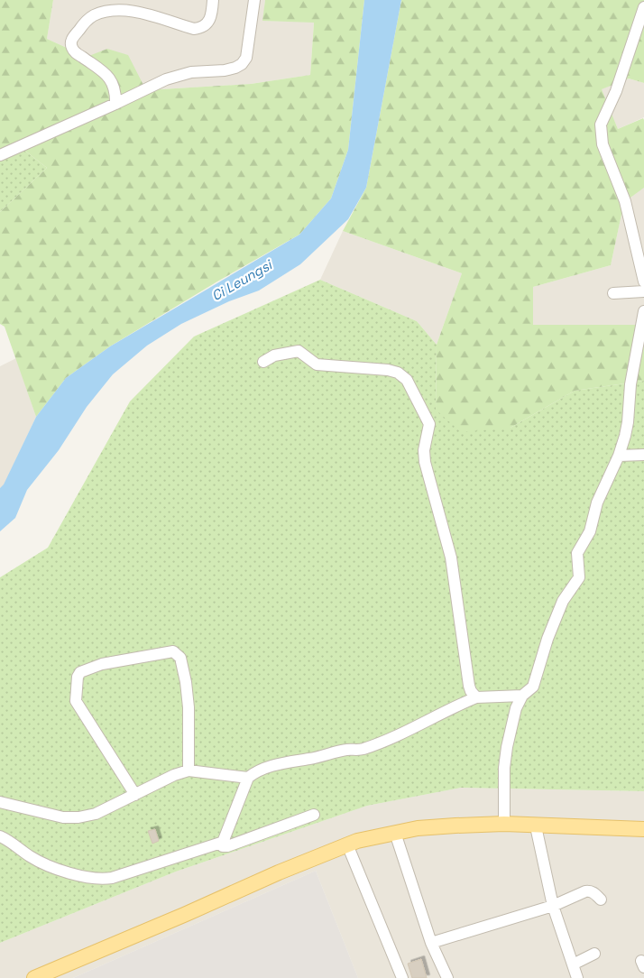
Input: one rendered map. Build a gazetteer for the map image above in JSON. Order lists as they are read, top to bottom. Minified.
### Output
{"water":["Ci Leungsi"]}
